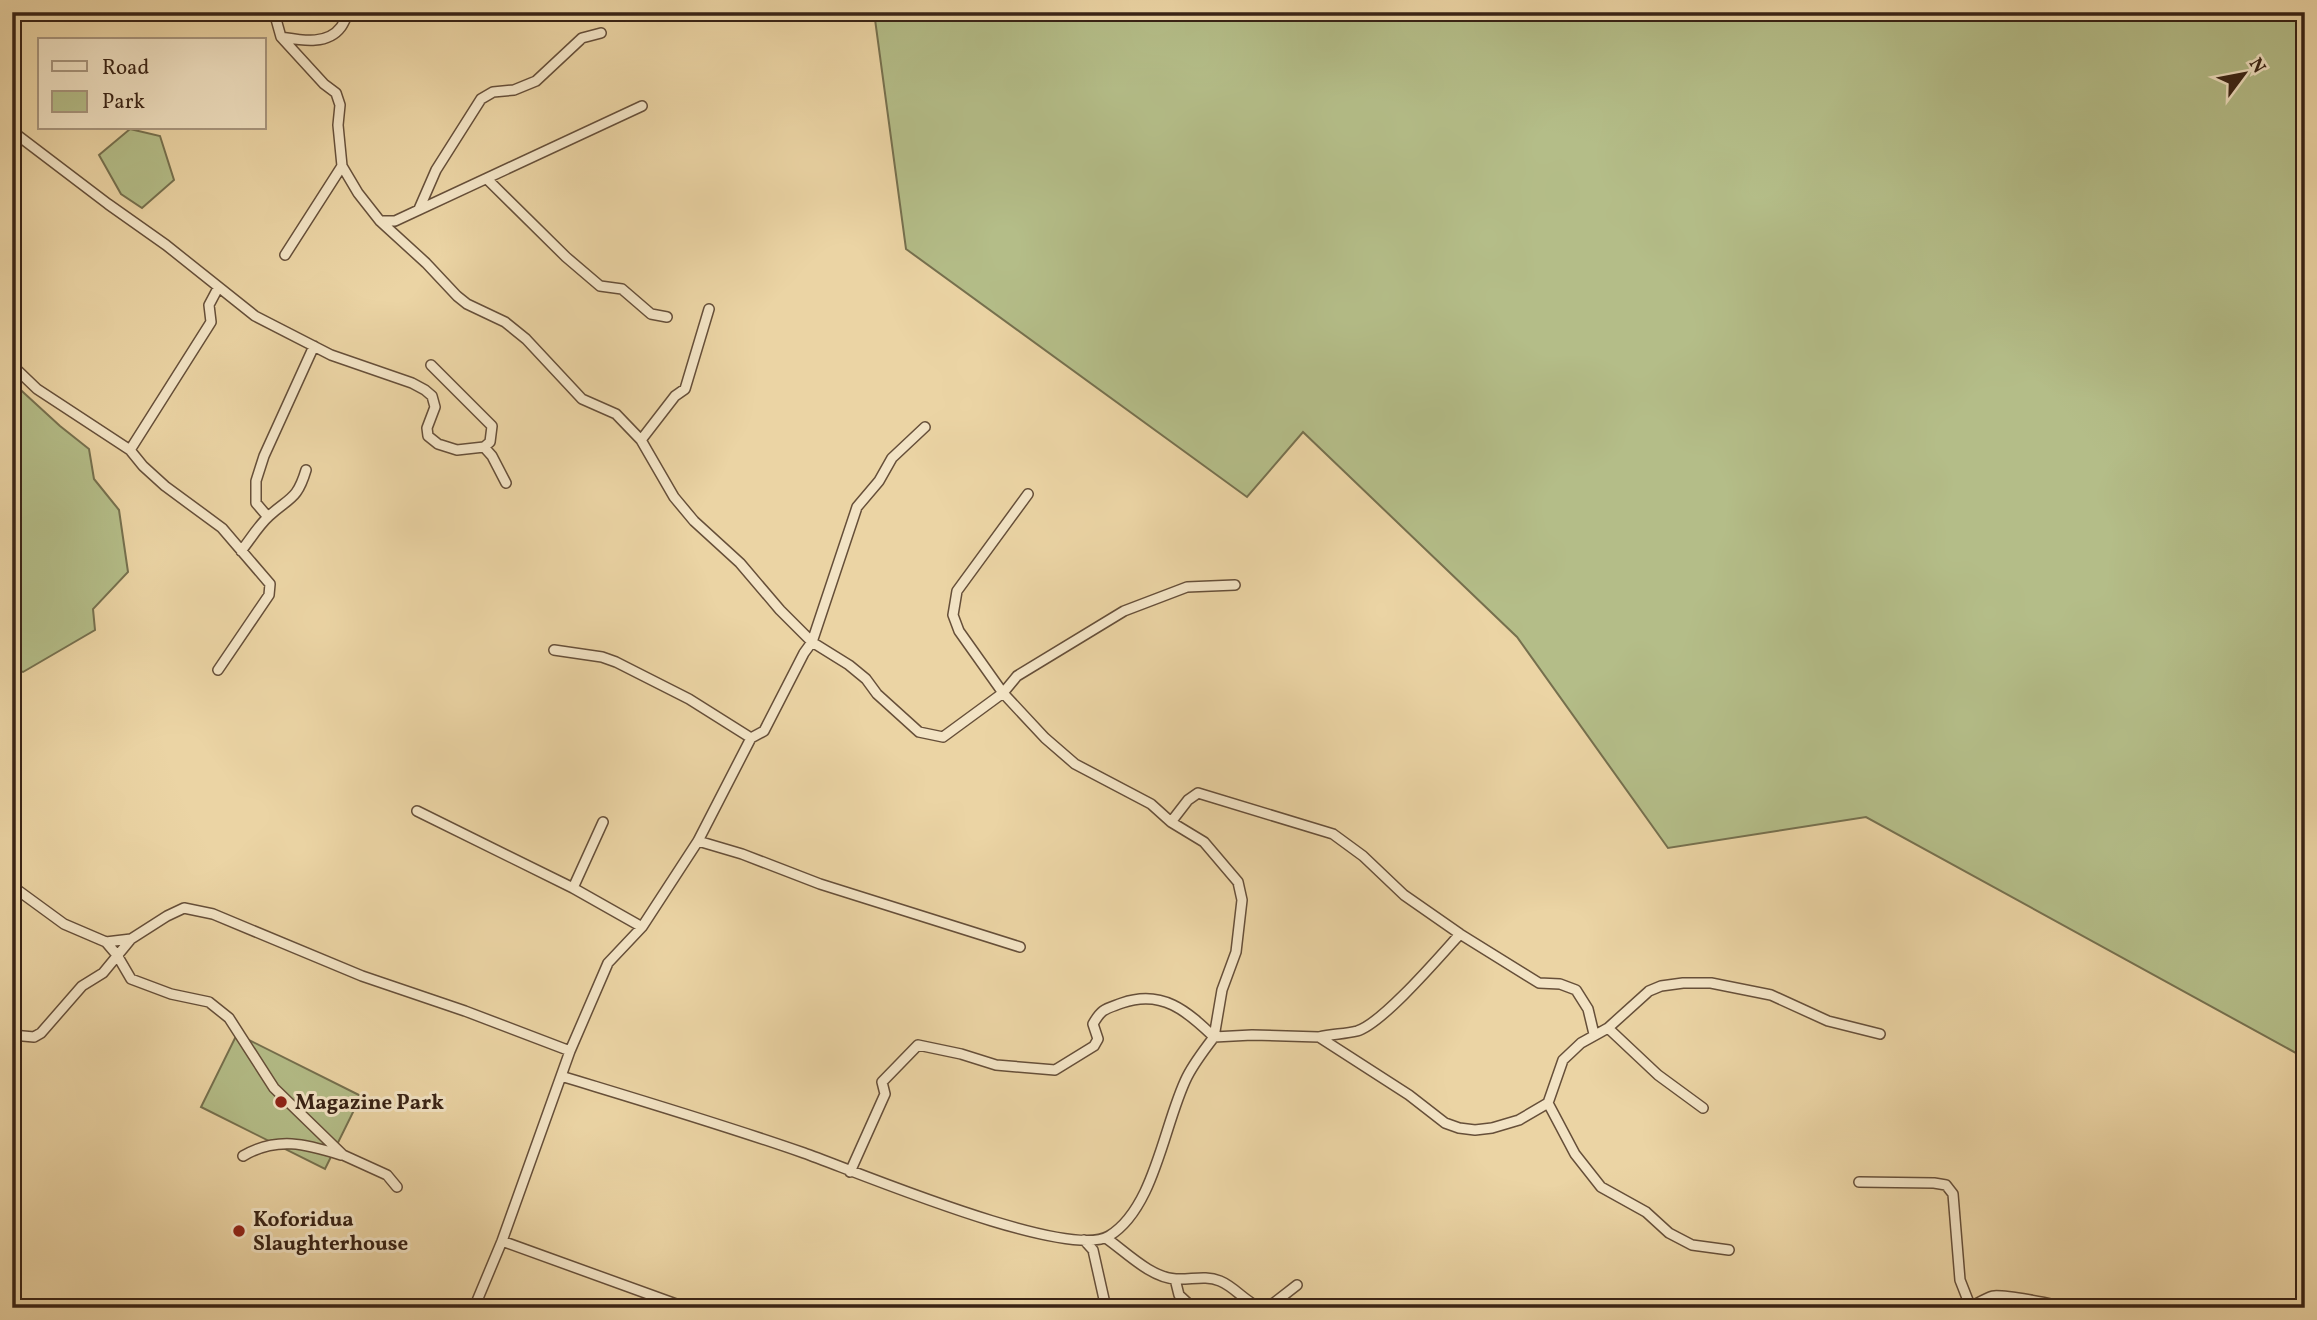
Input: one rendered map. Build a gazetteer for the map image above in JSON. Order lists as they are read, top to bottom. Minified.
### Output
{"places":["Magazine Park","Koforidua Slaughterhouse"],"legend":["Road","Park"],"north":"top right"}
